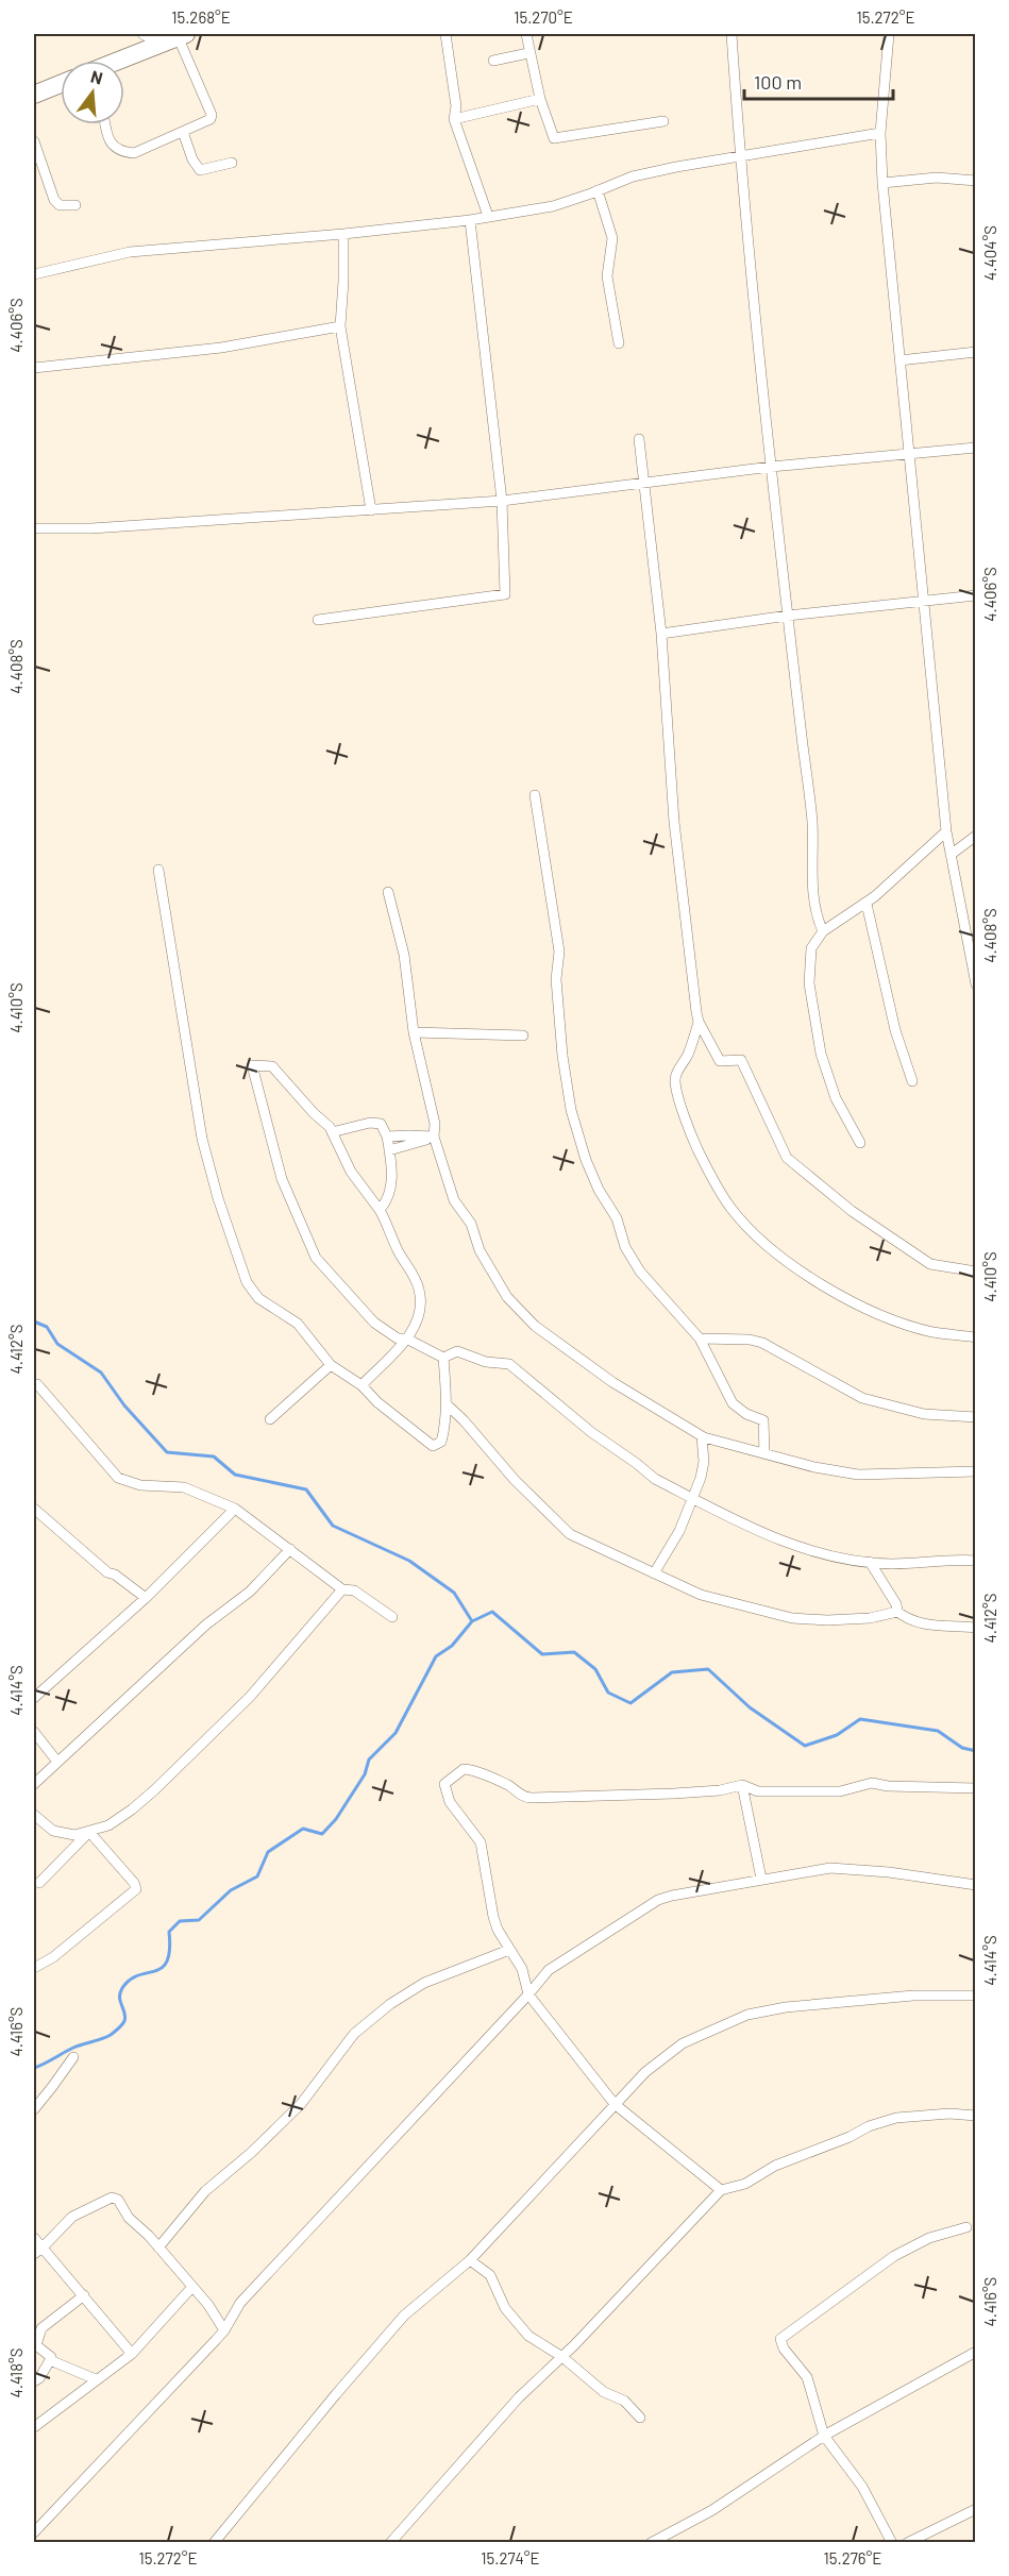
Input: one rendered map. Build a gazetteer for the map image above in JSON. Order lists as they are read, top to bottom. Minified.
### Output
{"scale_bar":"100 m","north":"top","coordinates":["15.268°E","15.270°E","15.272°E","4.404°S","4.406°S","4.408°S","4.410°S","4.412°S","4.414°S","4.416°S","4.418°S","15.274°E","15.276°E"]}
